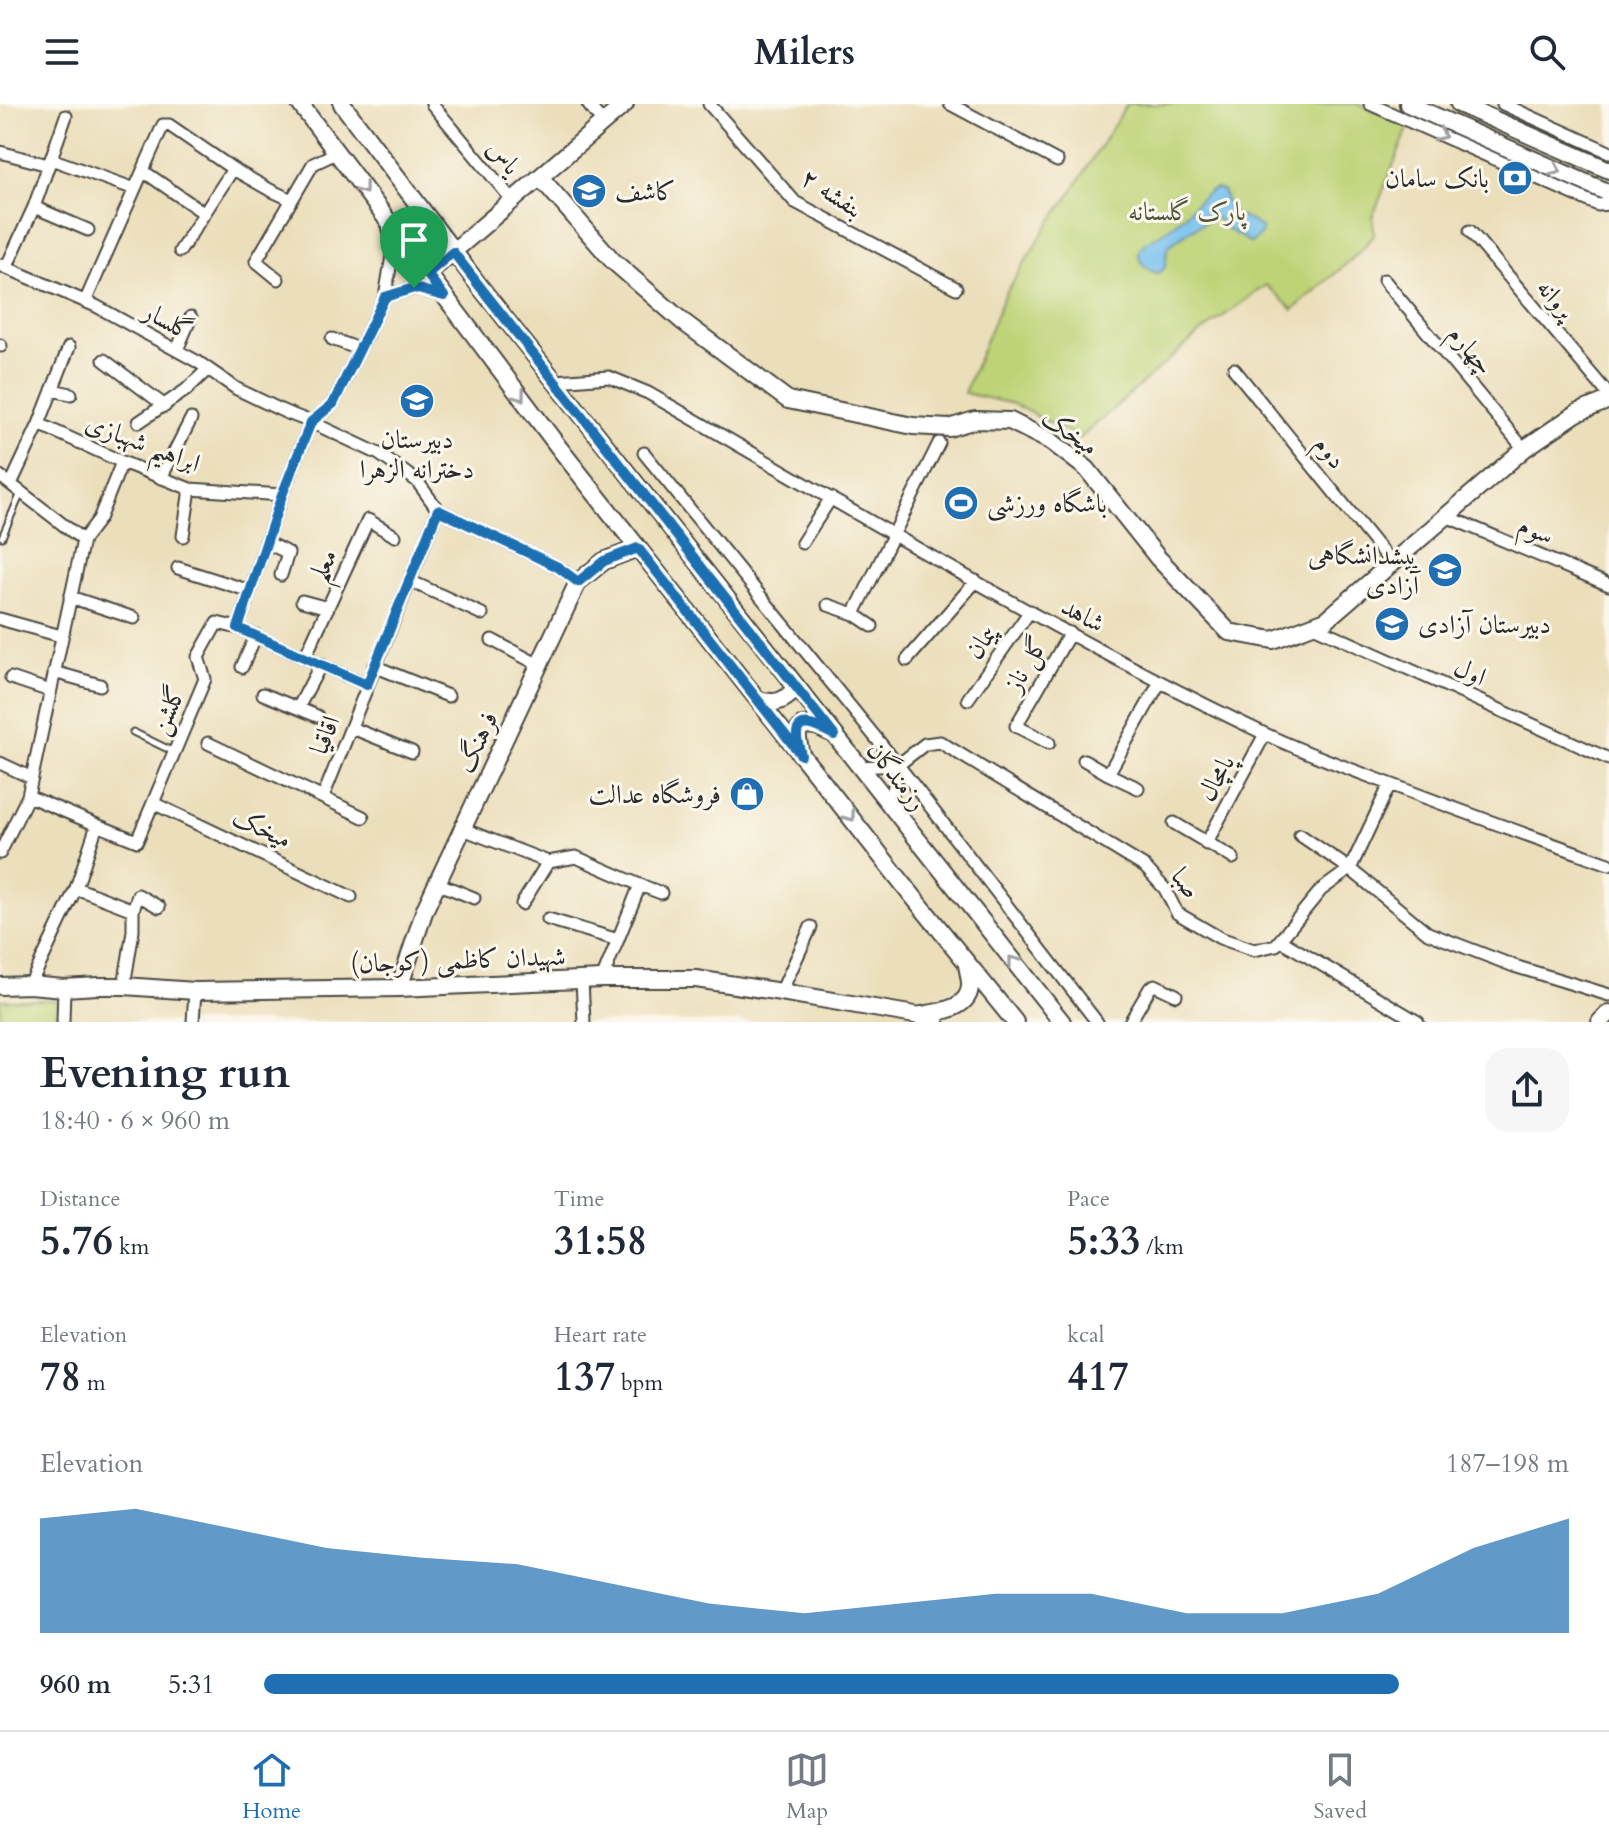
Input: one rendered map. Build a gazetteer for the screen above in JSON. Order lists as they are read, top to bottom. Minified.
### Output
{"streets":{"main road":["میخک","فرهنگ","رزمندگان","شهیدان کاظمی (کوجان)"],"street":["یاس","بنفشه ۲","پروانه","گلسار","چهارم","ابراهیم شهبازی","دوم","سوم","معلم","شاهد","پیمان","گل ناز","اول","گلشن","اقاقیا","پامچال","صبا"]},"crossings":[["پروانه","میخک"],["گلسار","اقاقیا"],["چهارم","میخک"],["میخک","دوم"],["میخک","سوم"],["میخک","اول"],["میخک","گلشن"],["شاهد","پیمان"],["شاهد","گل ناز"],["شاهد","رزمندگان"],["شاهد","پامچال"],["فرهنگ","شهیدان کاظمی (کوجان)"]],"parks":["پارک گلستانه"],"places":{"bank":["بانک سامان"],"school or university":["کاشف","دبيرستان دخترانه الزهرا","پیشدانشگاهی آزادی","دبیرستان آزادی"],"sports":["باشگاه ورزشی"],"shop":["فروشگاه عدالت"]},"page":{"header":"Milers","heading":["Evening run","18:40 · 6 × 960 m"],"stats":[["Distance","5.76 km"],["Time","31:58"],["Pace","5:33 /km"],["Elevation","78 m"],["Heart rate","137 bpm"],["kcal","417"]],"chart":["Elevation","187–198 m"],"list":[{"name":"960 m","note":"5:31"}],"tabs":["Home","Map","Saved"]}}
